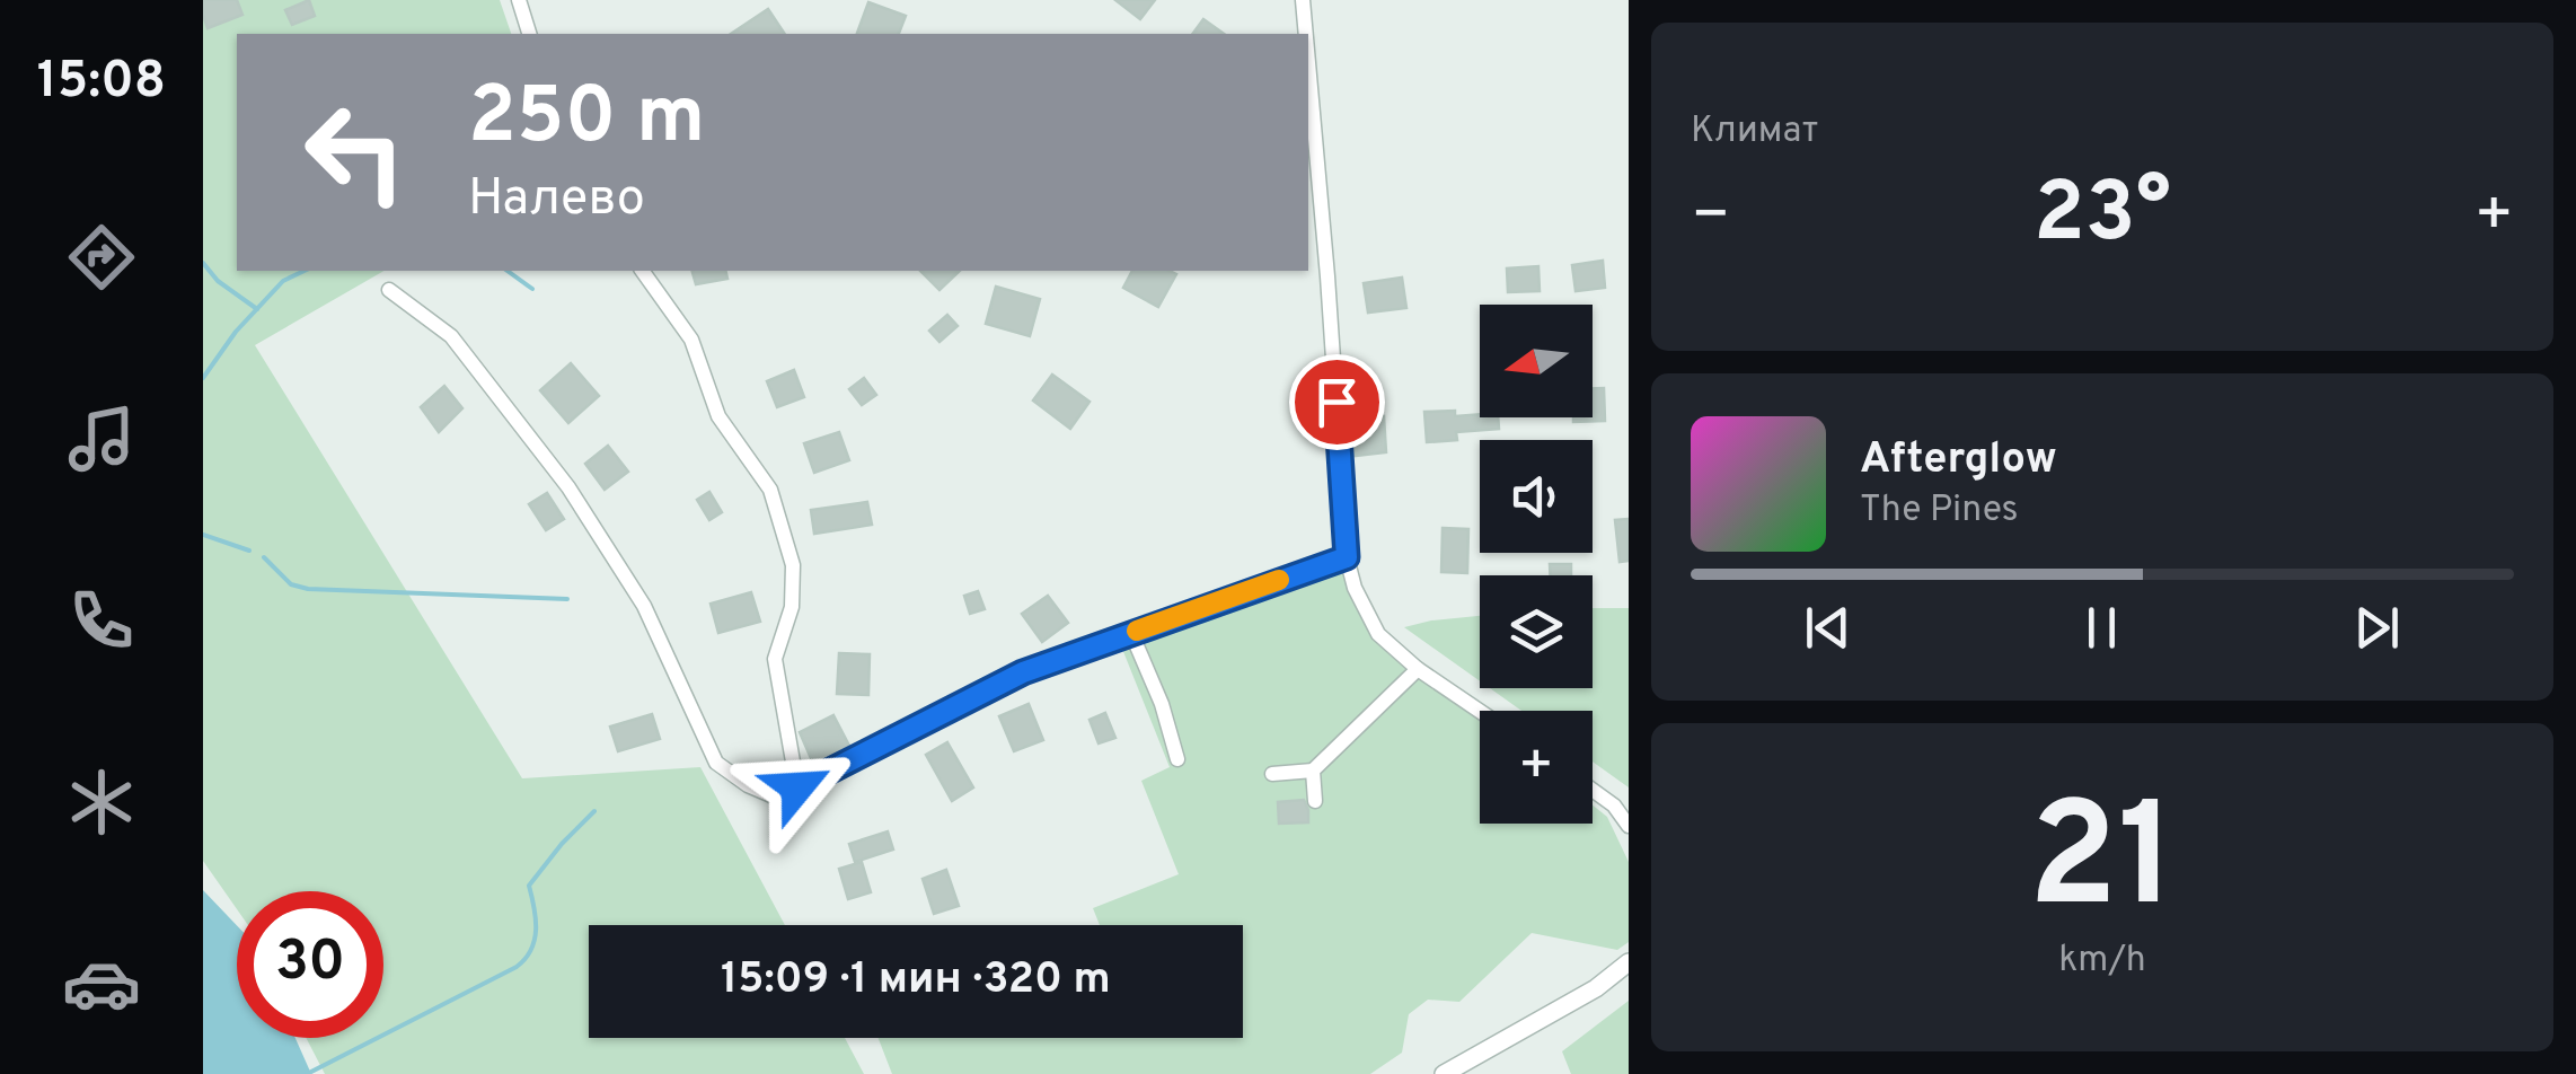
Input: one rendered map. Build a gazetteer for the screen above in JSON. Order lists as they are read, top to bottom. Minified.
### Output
{"north":"left","page":{"tabs":"15:08","tile":["Климат",["21","km/h"]],"turn":["250 m","Налево"],"heat":["−","23°","+"],"map_buttons":"+","song":["Afterglow","The Pines"],"limit":"30","trip":"15:09 · 1 мин · 320 m"}}
